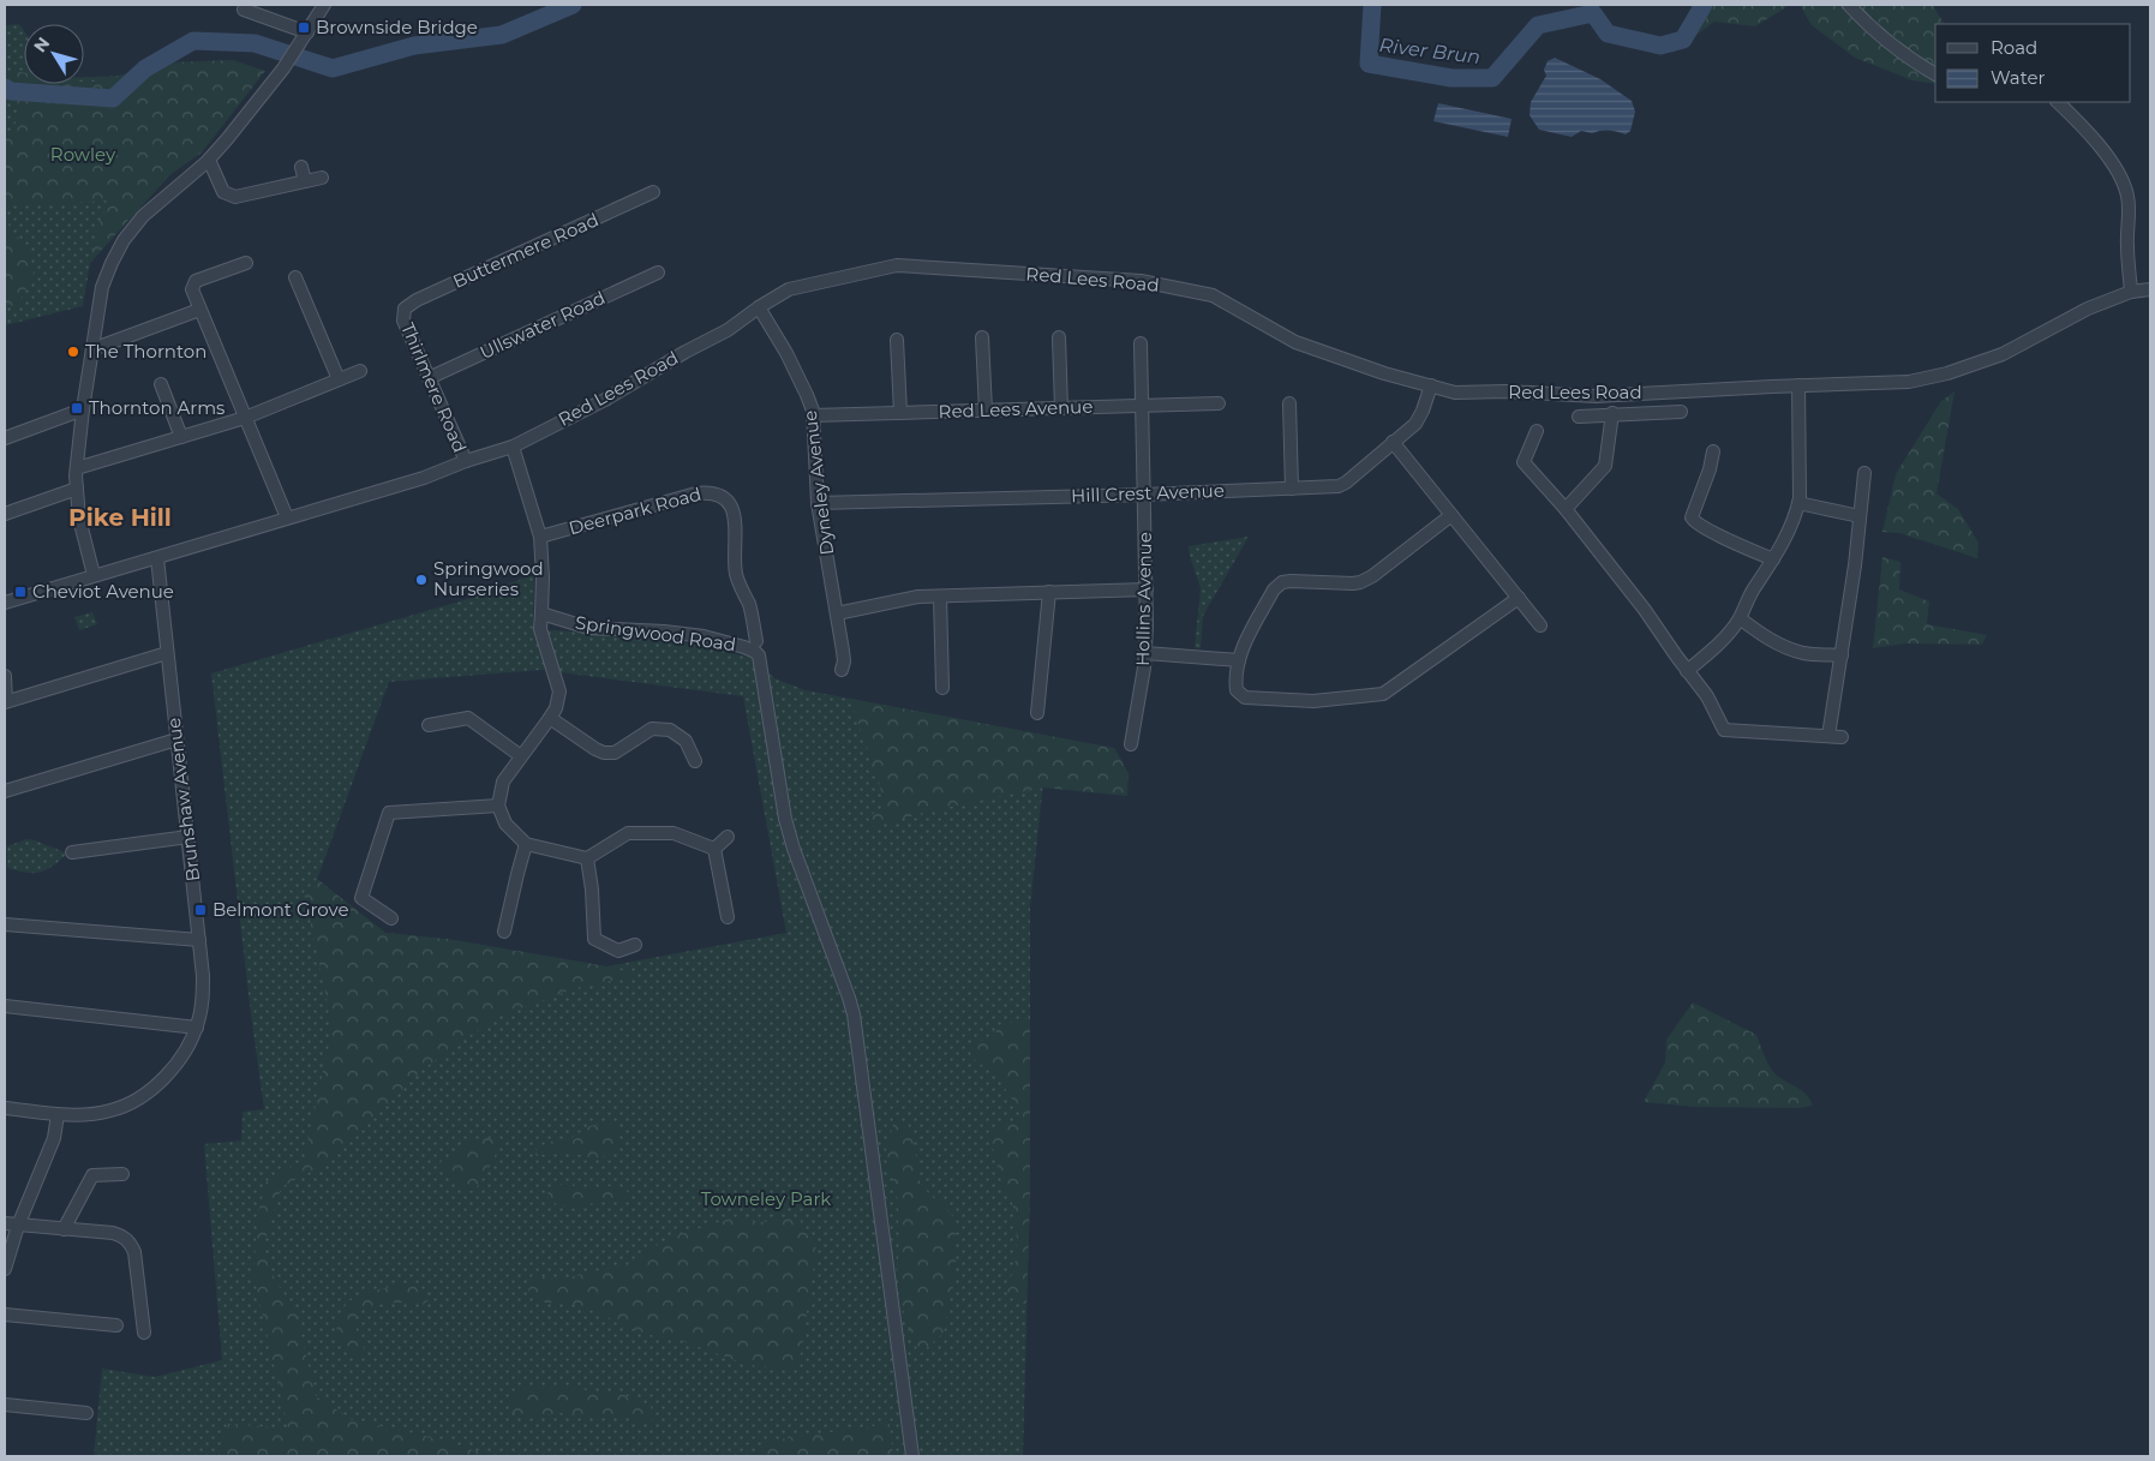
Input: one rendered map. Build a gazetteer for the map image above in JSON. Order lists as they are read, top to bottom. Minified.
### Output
{"streets":{"street":["Buttermere Road","Red Lees Road","Ullswater Road","Thirlmere Road","Red Lees Avenue","Dyneley Avenue","Hill Crest Avenue","Deerpark Road","Hollins Avenue","Springwood Road","Brunshaw Avenue"]},"crossings":[["Buttermere Road","Thirlmere Road"],["Red Lees Road","Thirlmere Road"],["Red Lees Road","Dyneley Avenue"],["Red Lees Road","Hill Crest Avenue"],["Red Lees Road","Brunshaw Avenue"],["Ullswater Road","Thirlmere Road"],["Red Lees Avenue","Dyneley Avenue"],["Red Lees Avenue","Hollins Avenue"],["Dyneley Avenue","Hill Crest Avenue"],["Hill Crest Avenue","Hollins Avenue"]],"districts":["Pike Hill"],"water":["River Brun"],"parks":["Rowley","Towneley Park"],"places":{"transit":["Brownside Bridge","Thornton Arms","Cheviot Avenue","Belmont Grove"],"other":["The Thornton","Springwood Nurseries"]},"legend":["Road","Water"],"north":"top left"}
